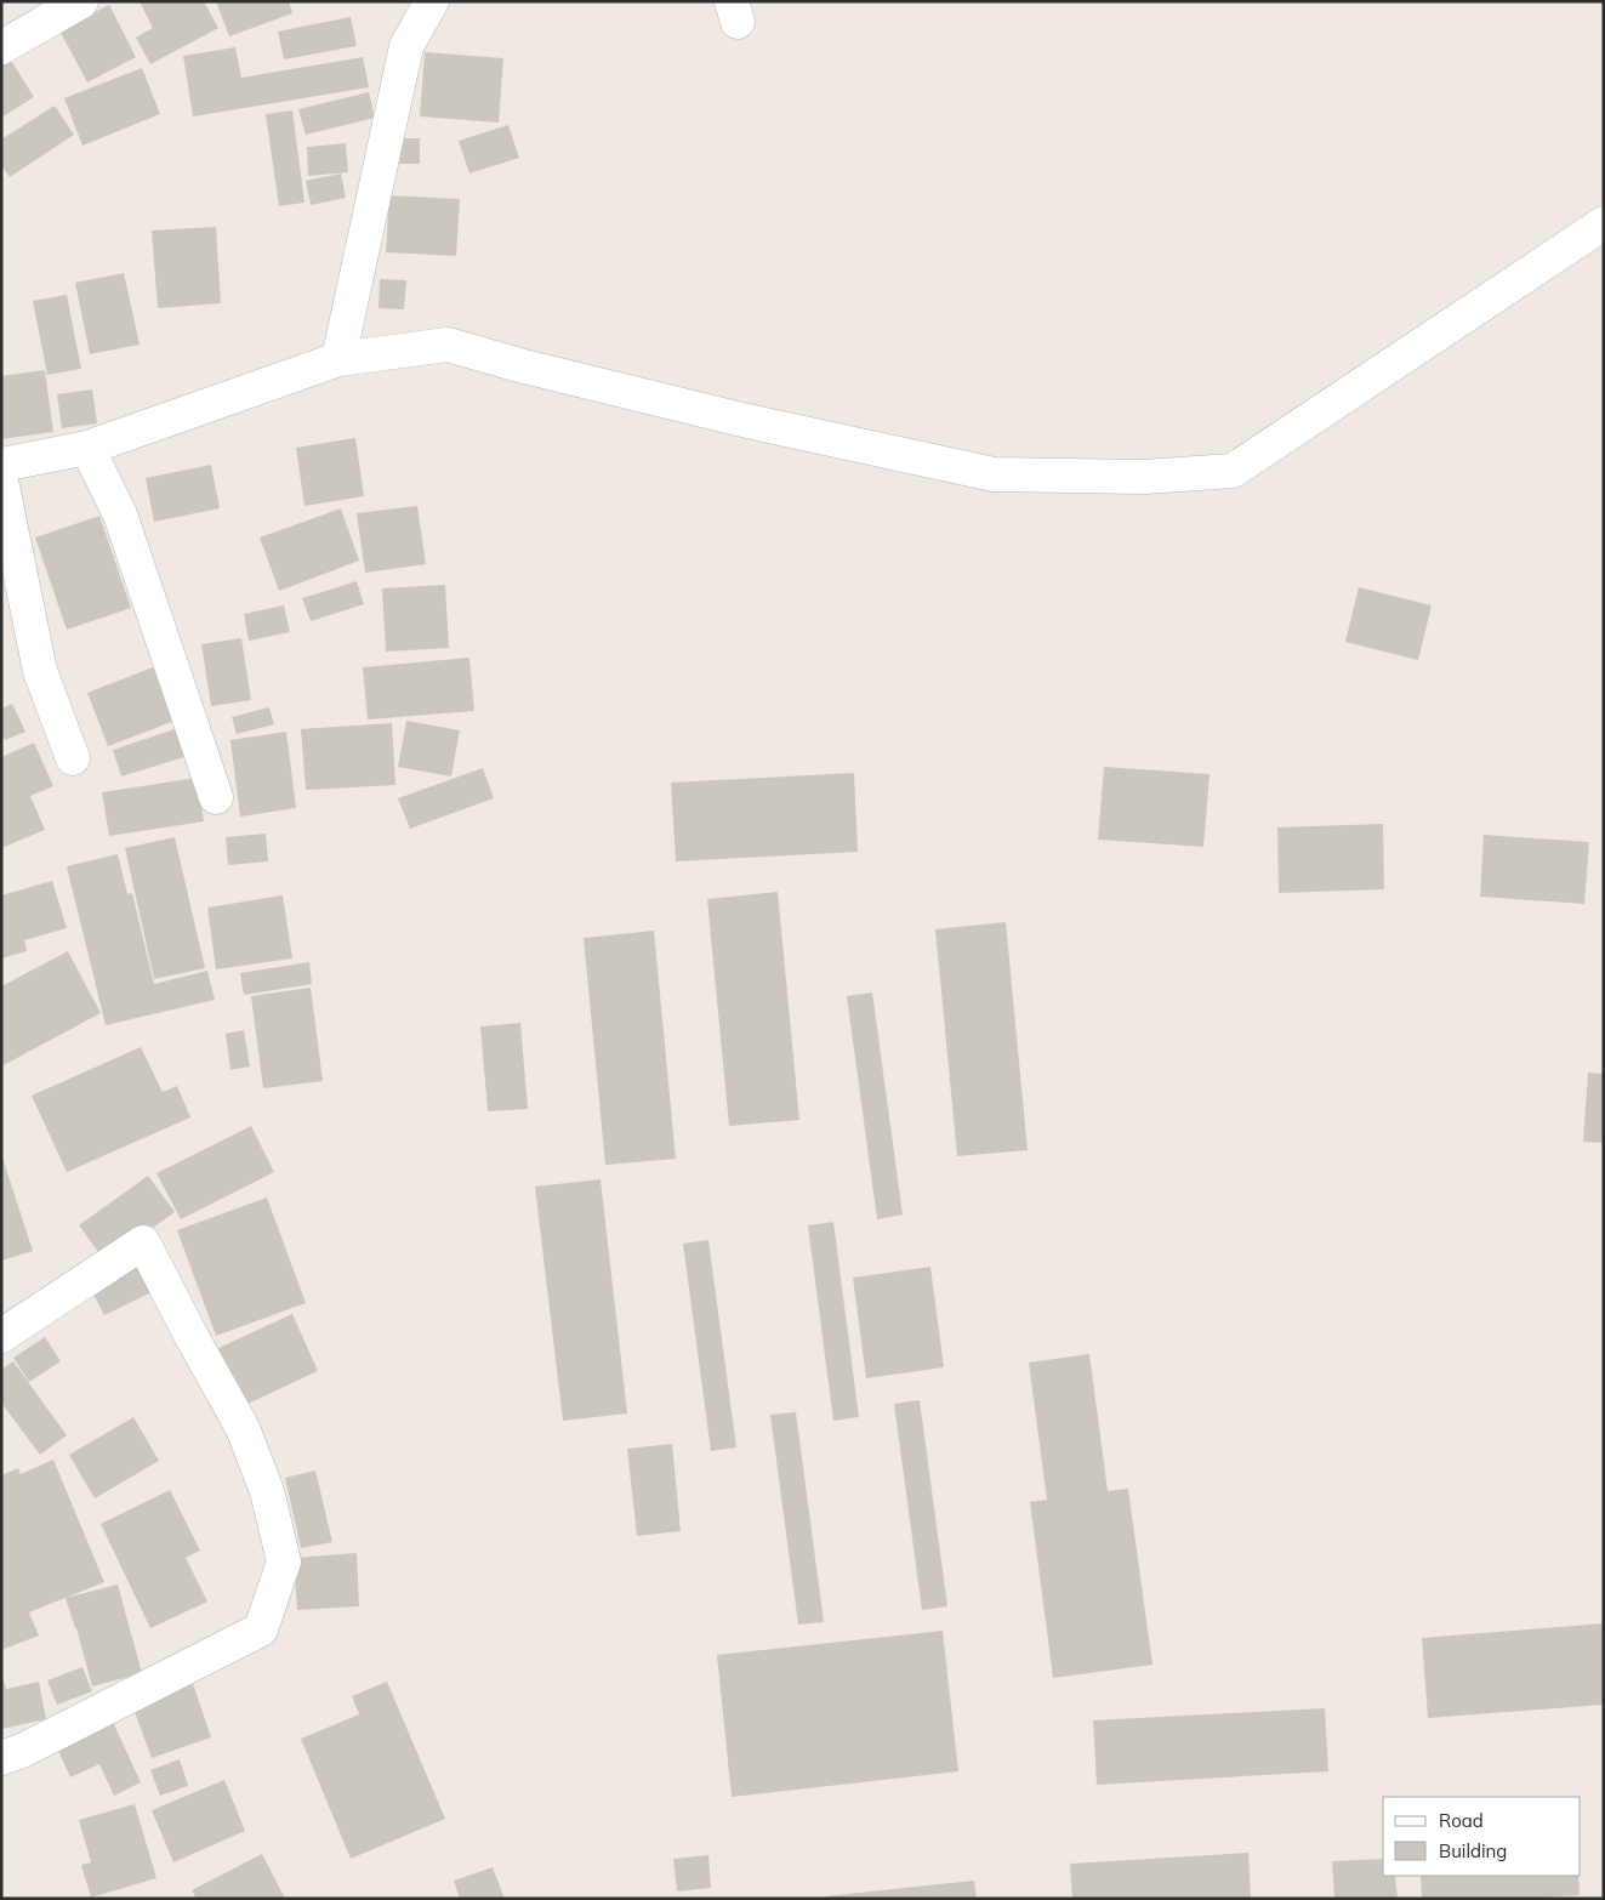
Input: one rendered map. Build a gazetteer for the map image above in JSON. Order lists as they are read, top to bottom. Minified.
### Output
{"legend":["Road","Building"]}
